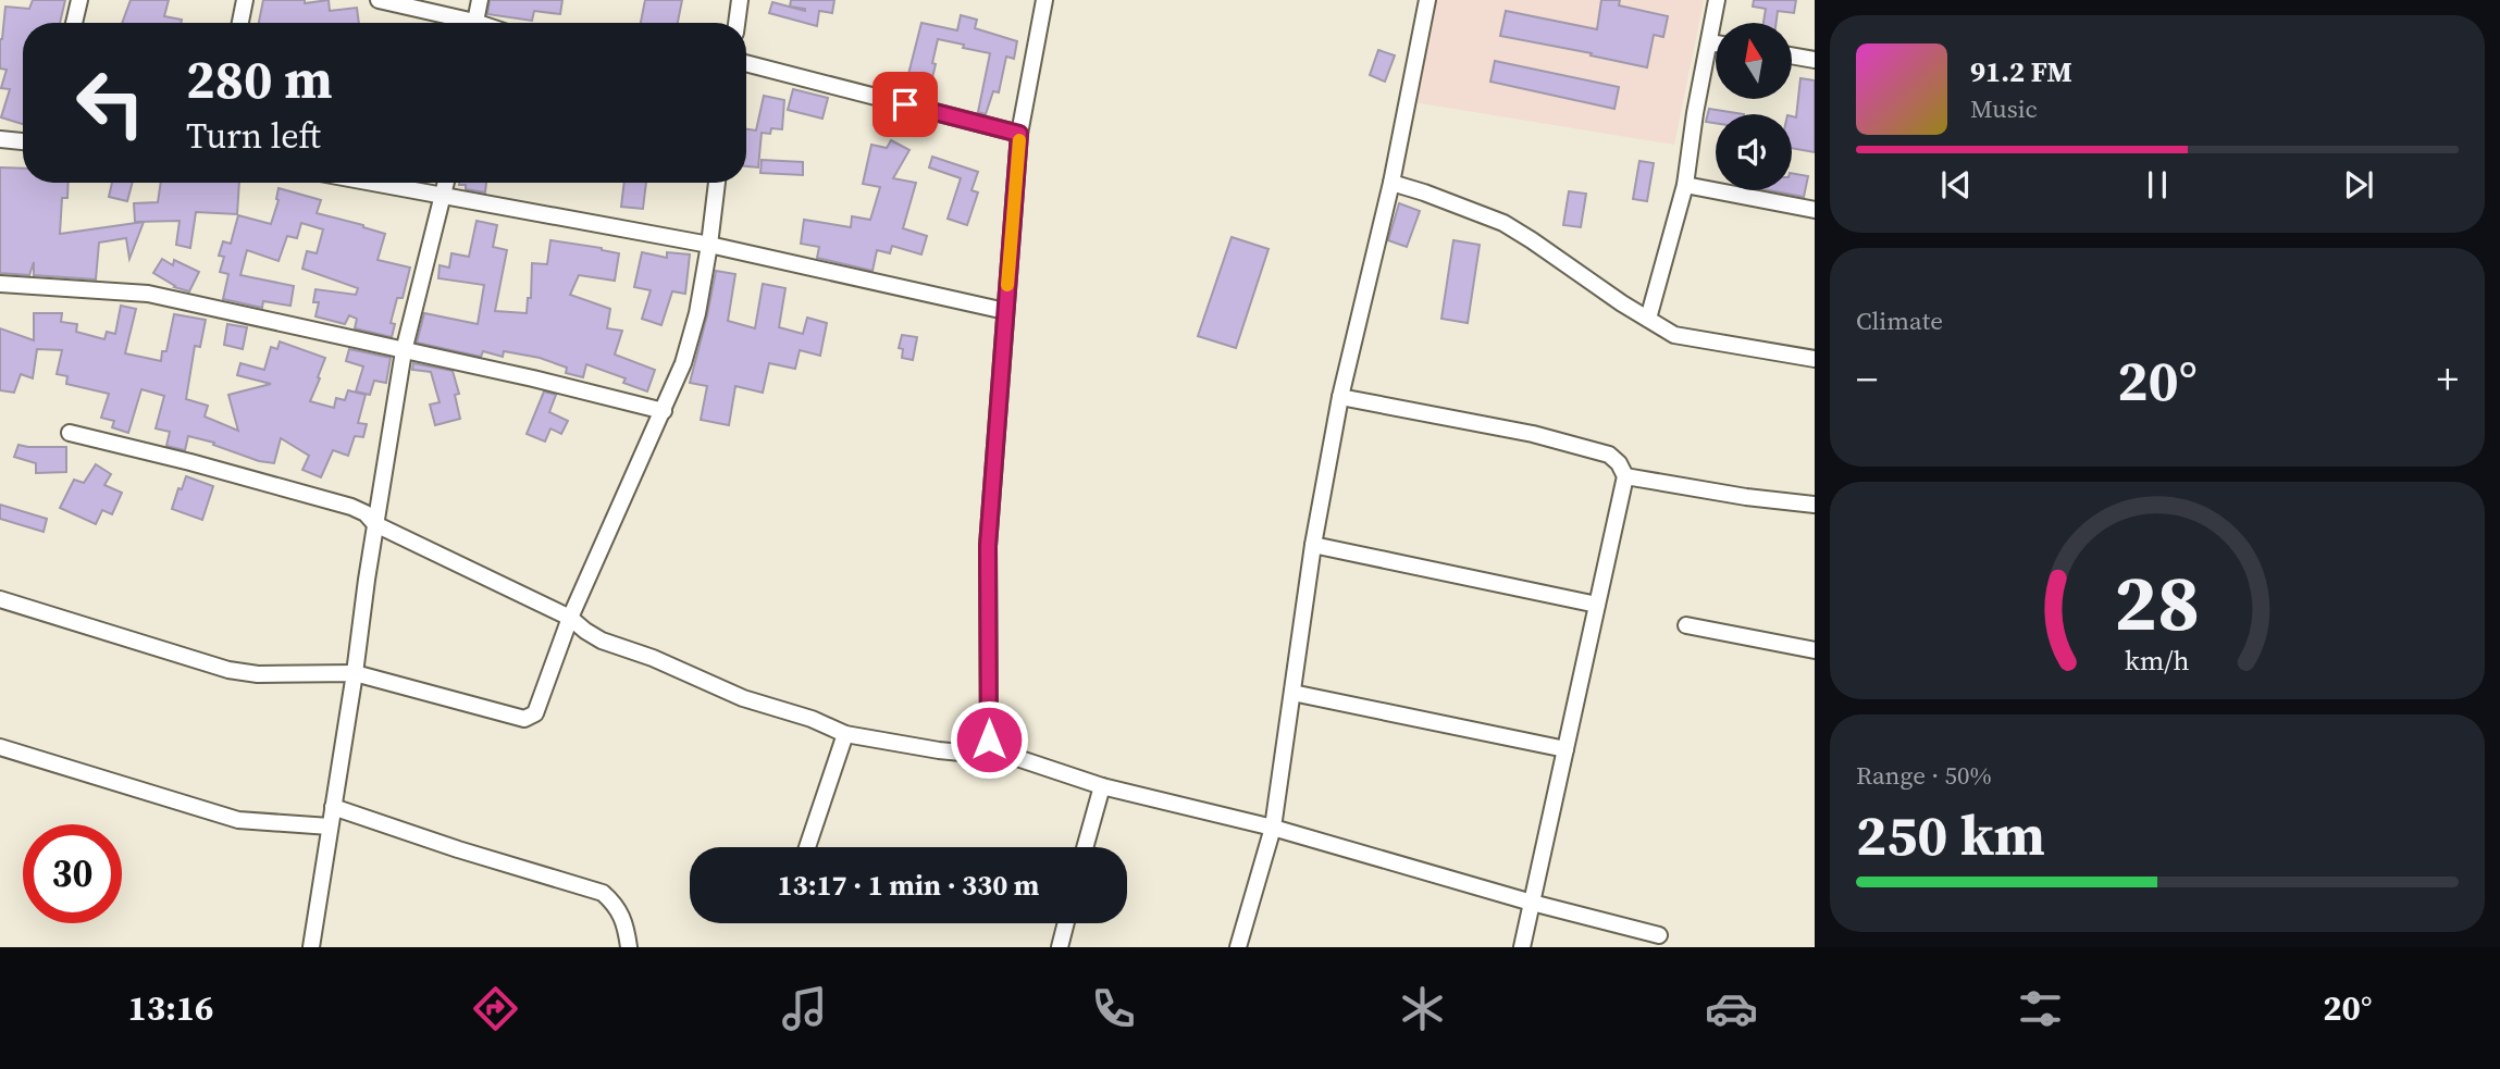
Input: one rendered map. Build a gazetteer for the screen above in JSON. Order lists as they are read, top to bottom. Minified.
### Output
{"north":"top","page":{"turn":["280 m","Turn left"],"song":["91.2 FM","Music"],"tile":["Climate",["Range · 50%","250 km"]],"heat":["−","20°","+"],"limit":"30","trip":"13:17 · 1 min · 330 m","tabs":["13:16","20°"],"gauge":["28","km/h"]}}
